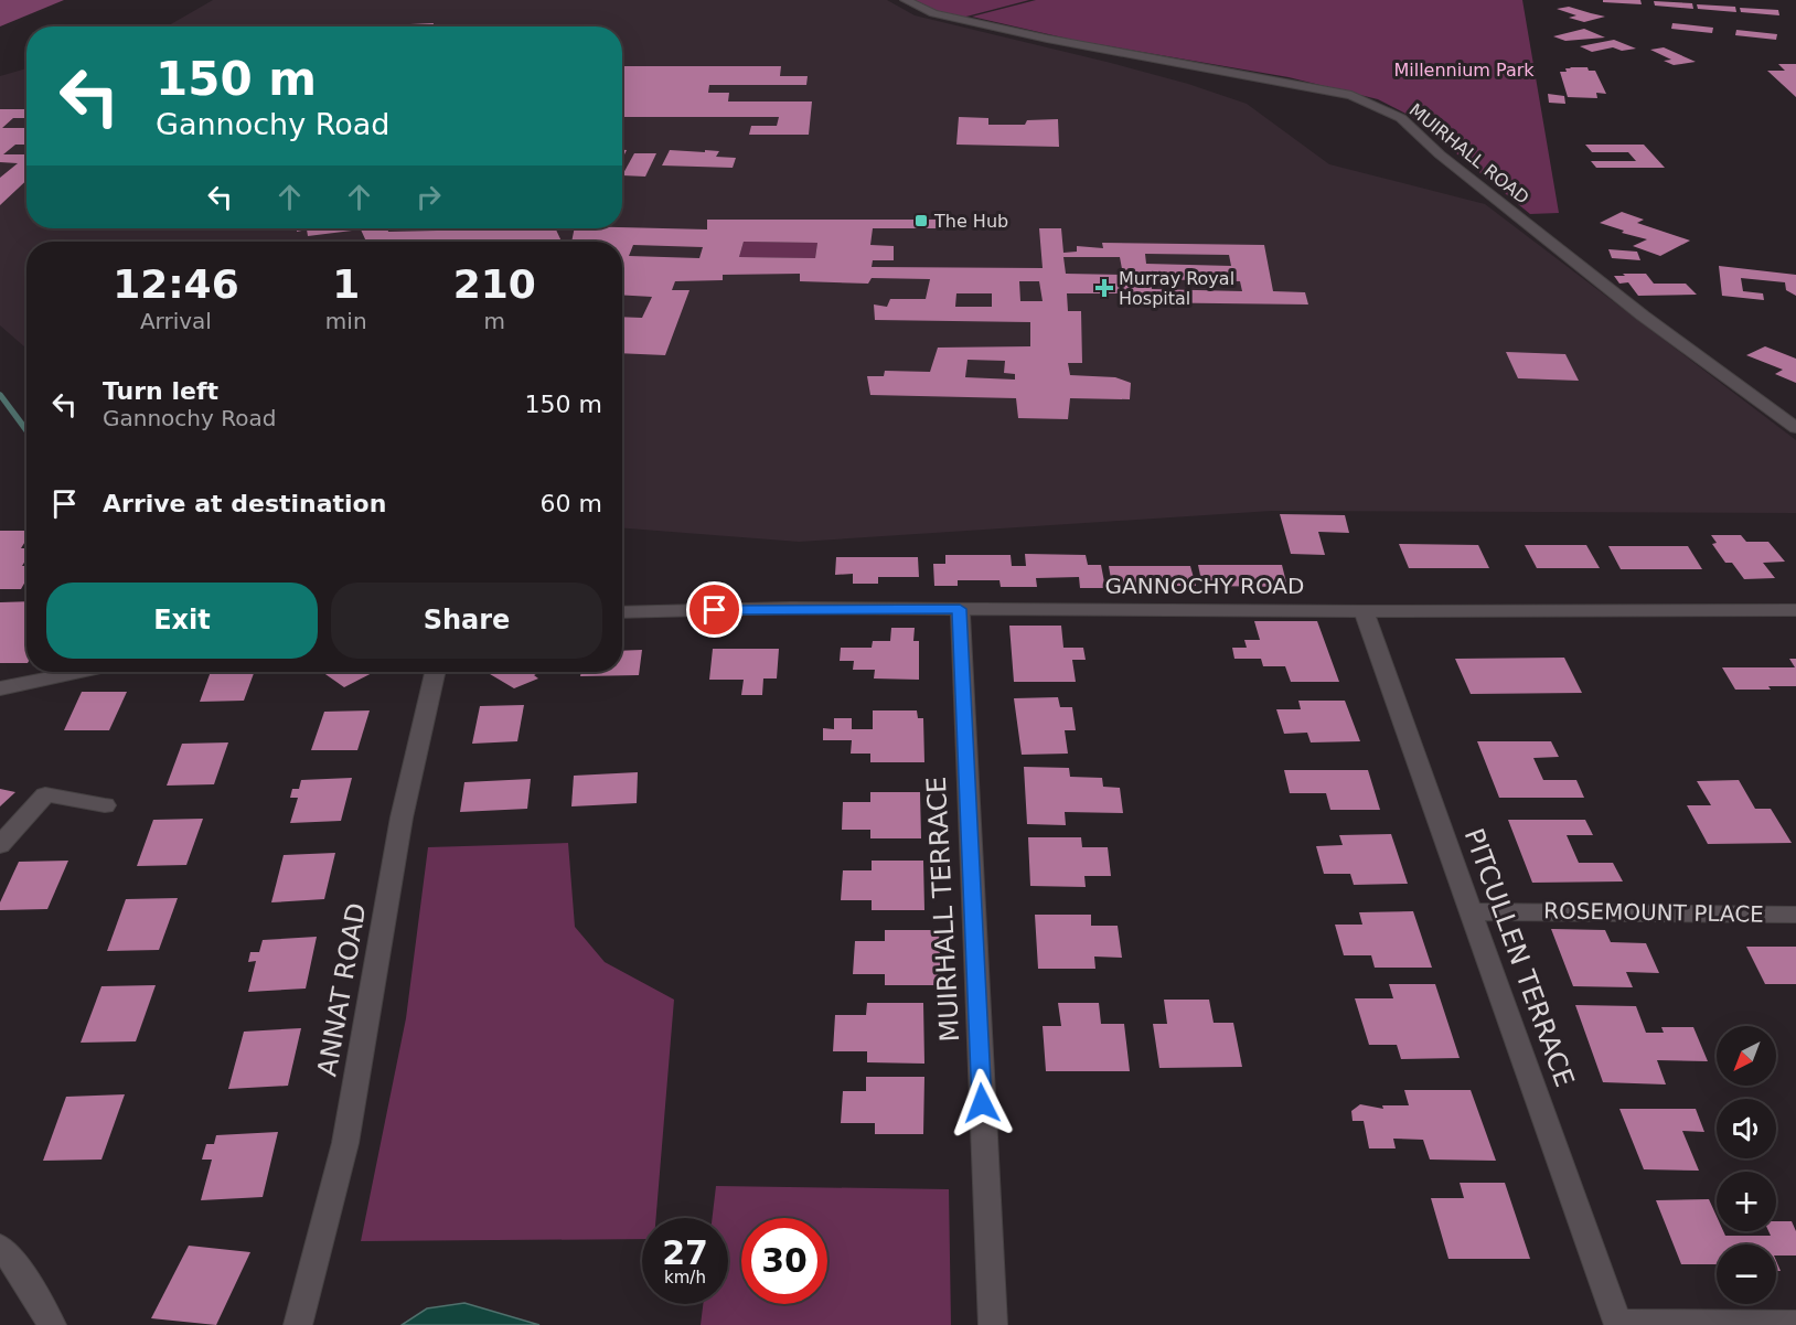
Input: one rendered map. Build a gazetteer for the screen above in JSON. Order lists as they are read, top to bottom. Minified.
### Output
{"streets":{"street":["MUIRHALL ROAD","GANNOCHY ROAD","MUIRHALL TERRACE","ROSEMOUNT PLACE","PITCULLEN TERRACE","ANNAT ROAD"]},"crossings":[["GANNOCHY ROAD","MUIRHALL TERRACE"],["GANNOCHY ROAD","PITCULLEN TERRACE"],["ROSEMOUNT PLACE","PITCULLEN TERRACE"]],"parks":["Millennium Park"],"places":{"transit":["The Hub"],"health":["Murray Royal Hospital"]},"north":"bottom left","page":{"turn":["150 m","Gannochy Road"],"eta":["12:46","Arrival","1","min","210","m"],"list":[{"name":"Turn left","note":"Gannochy Road","value":"150 m"},{"name":"Arrive at destination","value":"60 m"}],"buttons":["Exit","Share"],"map_buttons":["+","−"],"speed":"27 km/h","limit":"30"}}
